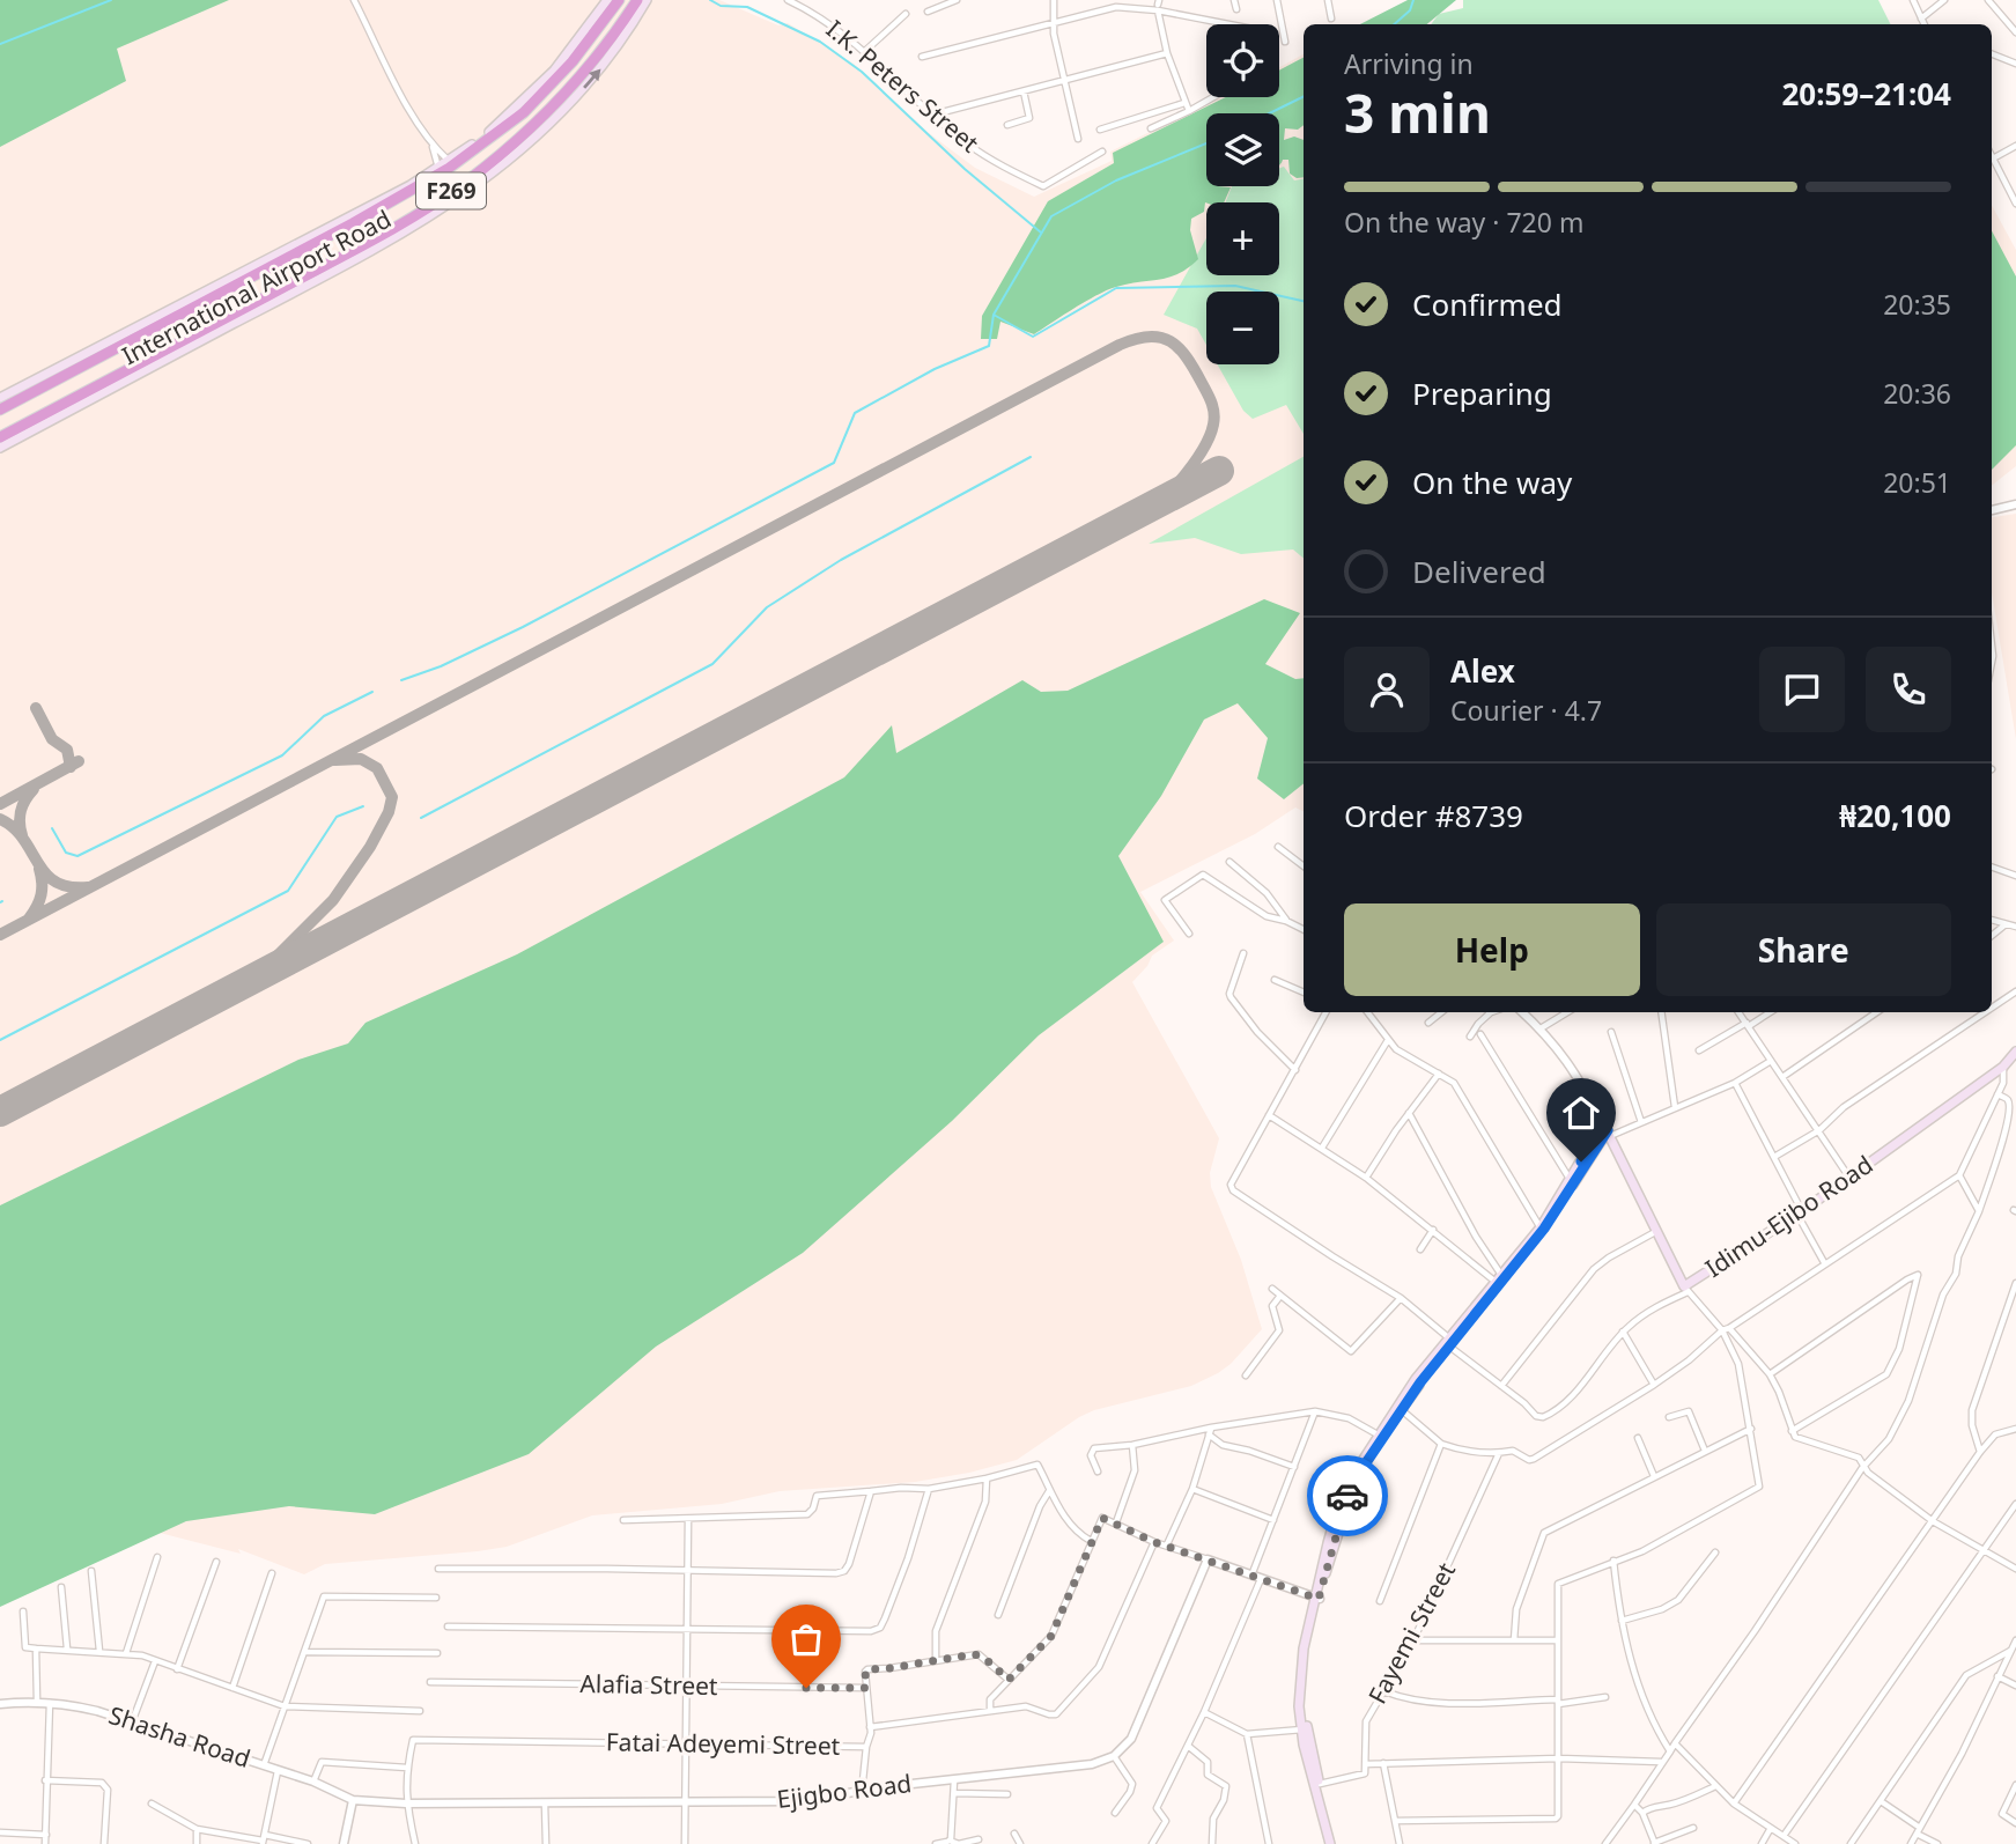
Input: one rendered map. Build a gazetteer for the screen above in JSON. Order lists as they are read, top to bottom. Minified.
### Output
{"streets":{"highway":["F269","International Airport Road"],"main road":["Idimu-Ejibo Road"],"street":["I.K. Peters Street","Fayemi Street","Alafia Street","Shasha Road","Fatai Adeyemi Street","Ejigbo Road"]},"crossings":[["Alafia Street","Fatai Adeyemi Street"],["Shasha Road","Ejigbo Road"]],"page":{"map_buttons":["+","−"],"heading":["3 min","Arriving in","20:59–21:04"],"panel":["Alex","Courier · 4.7","Order #8739","₦20,100"],"bar":"On the way · 720 m","list":[["Confirmed","20:35"],["Preparing","20:36"],["On the way","20:51"],"Delivered"],"buttons":["Help","Share"]}}
